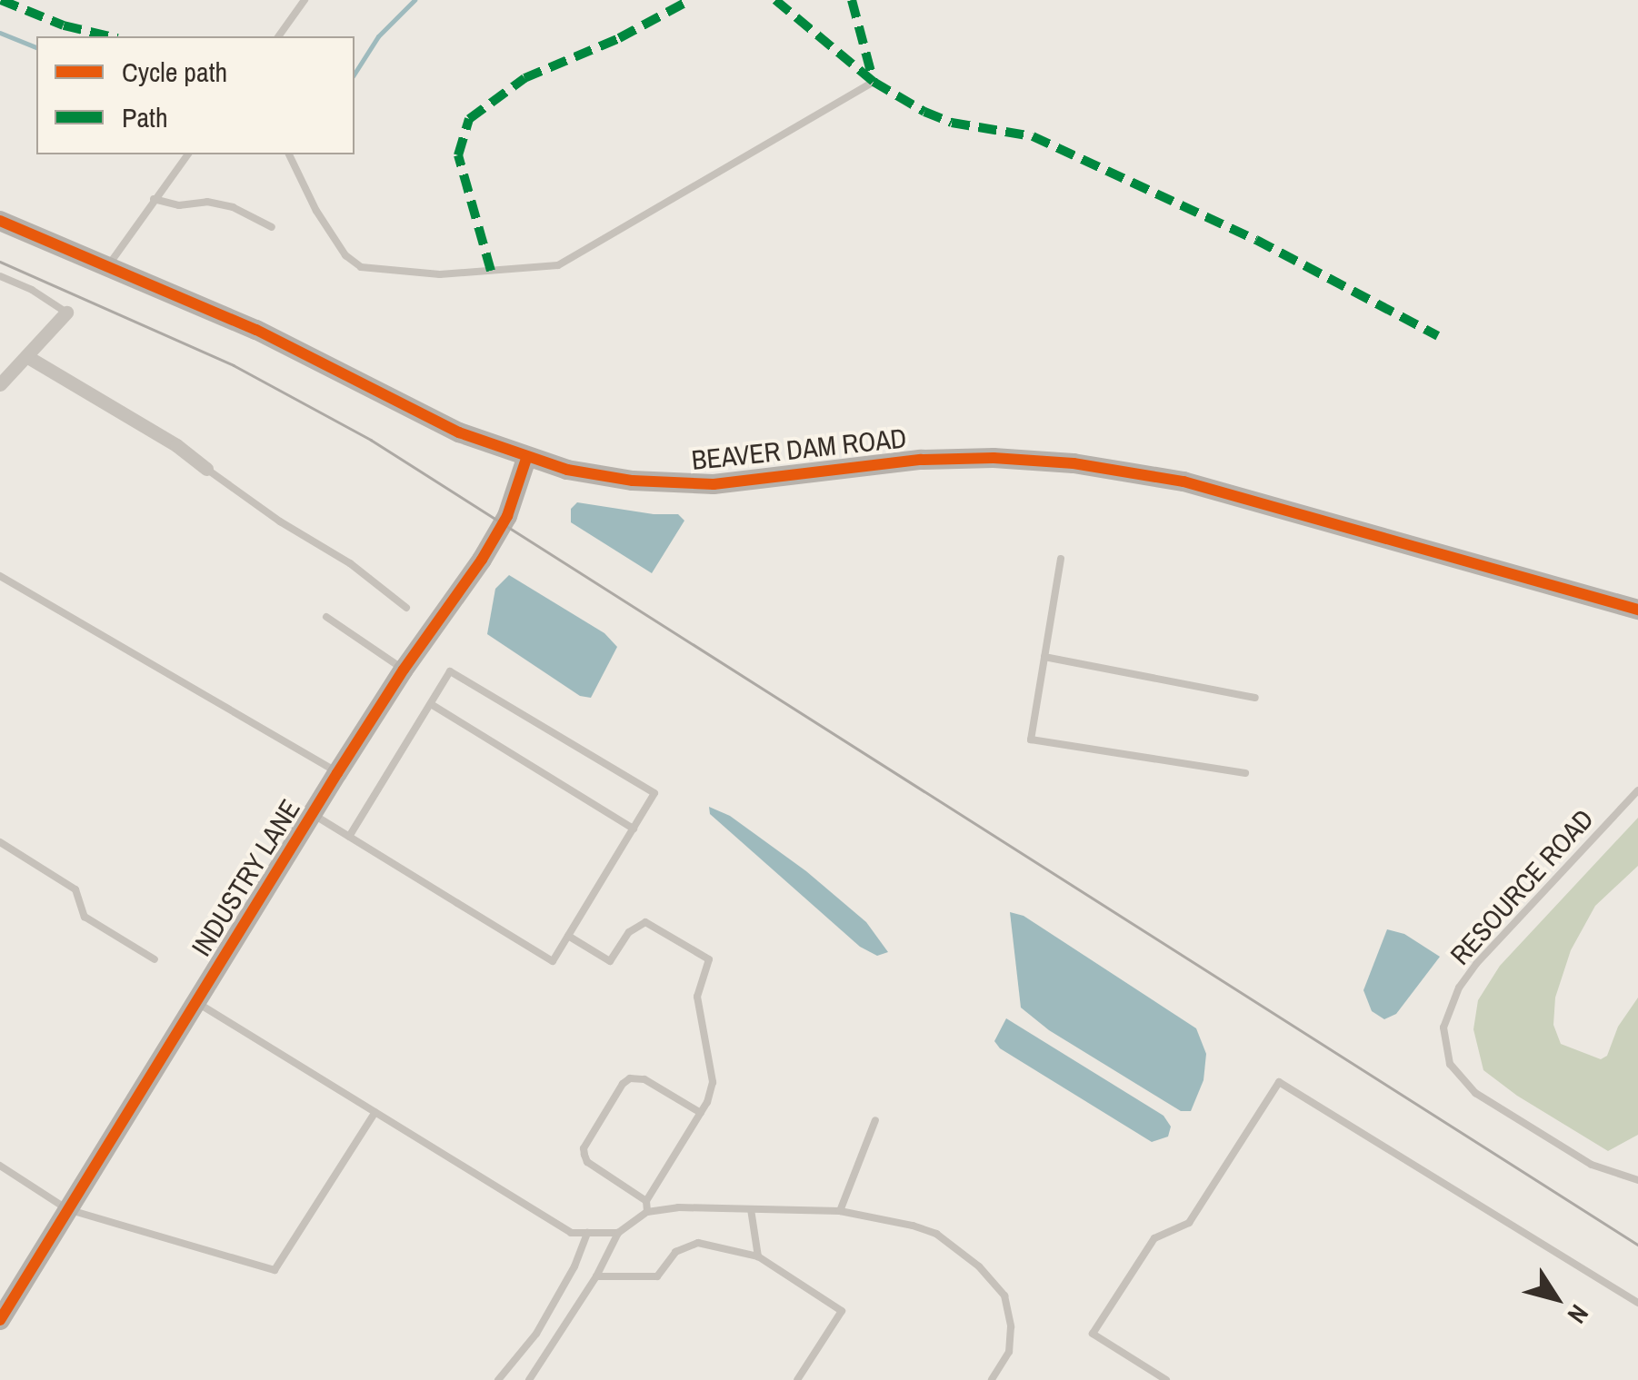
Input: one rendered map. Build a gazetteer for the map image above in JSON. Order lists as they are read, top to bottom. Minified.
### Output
{"streets":{"main road":["BEAVER DAM ROAD","INDUSTRY LANE"],"lane":["RESOURCE ROAD"]},"crossings":[["BEAVER DAM ROAD","INDUSTRY LANE"]],"legend":["Cycle path","Path"],"north":"bottom right"}
